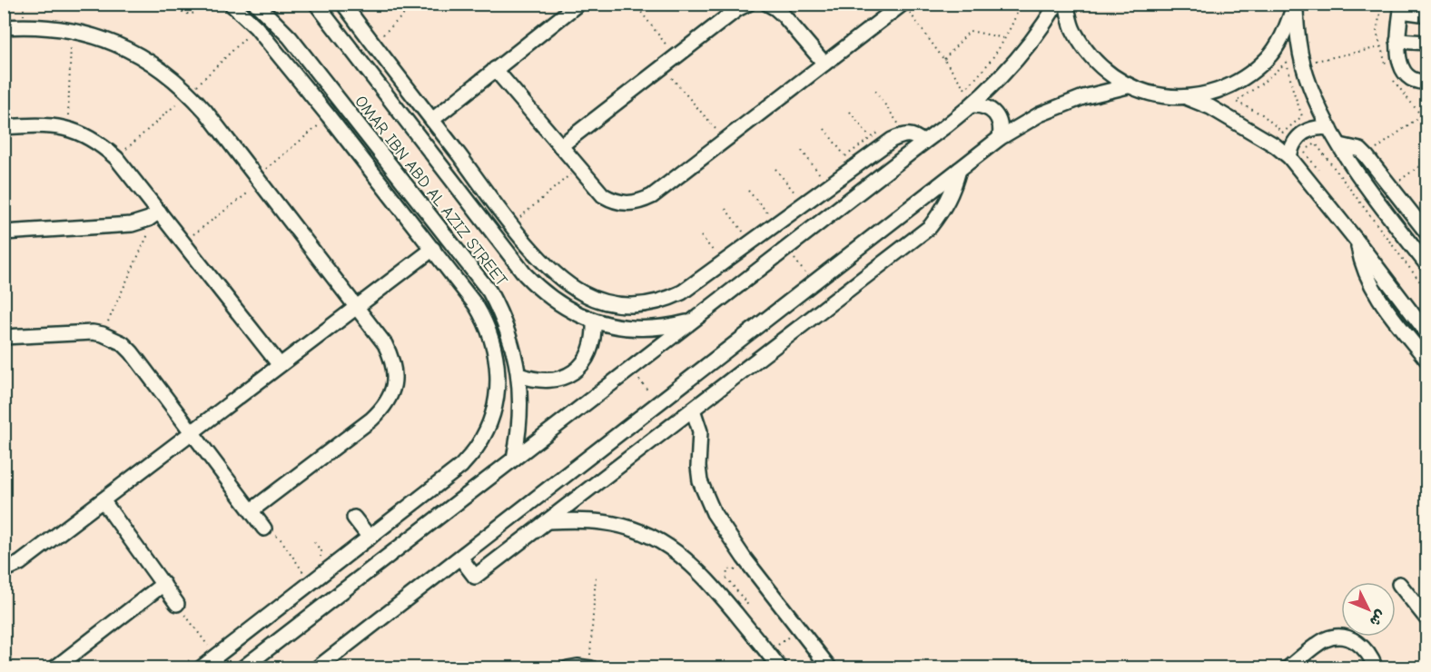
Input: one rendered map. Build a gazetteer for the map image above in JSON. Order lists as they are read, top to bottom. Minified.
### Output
{"streets":{"street":["OMAR IBN ABD AL AZIZ STREET"]},"north":"bottom right"}
